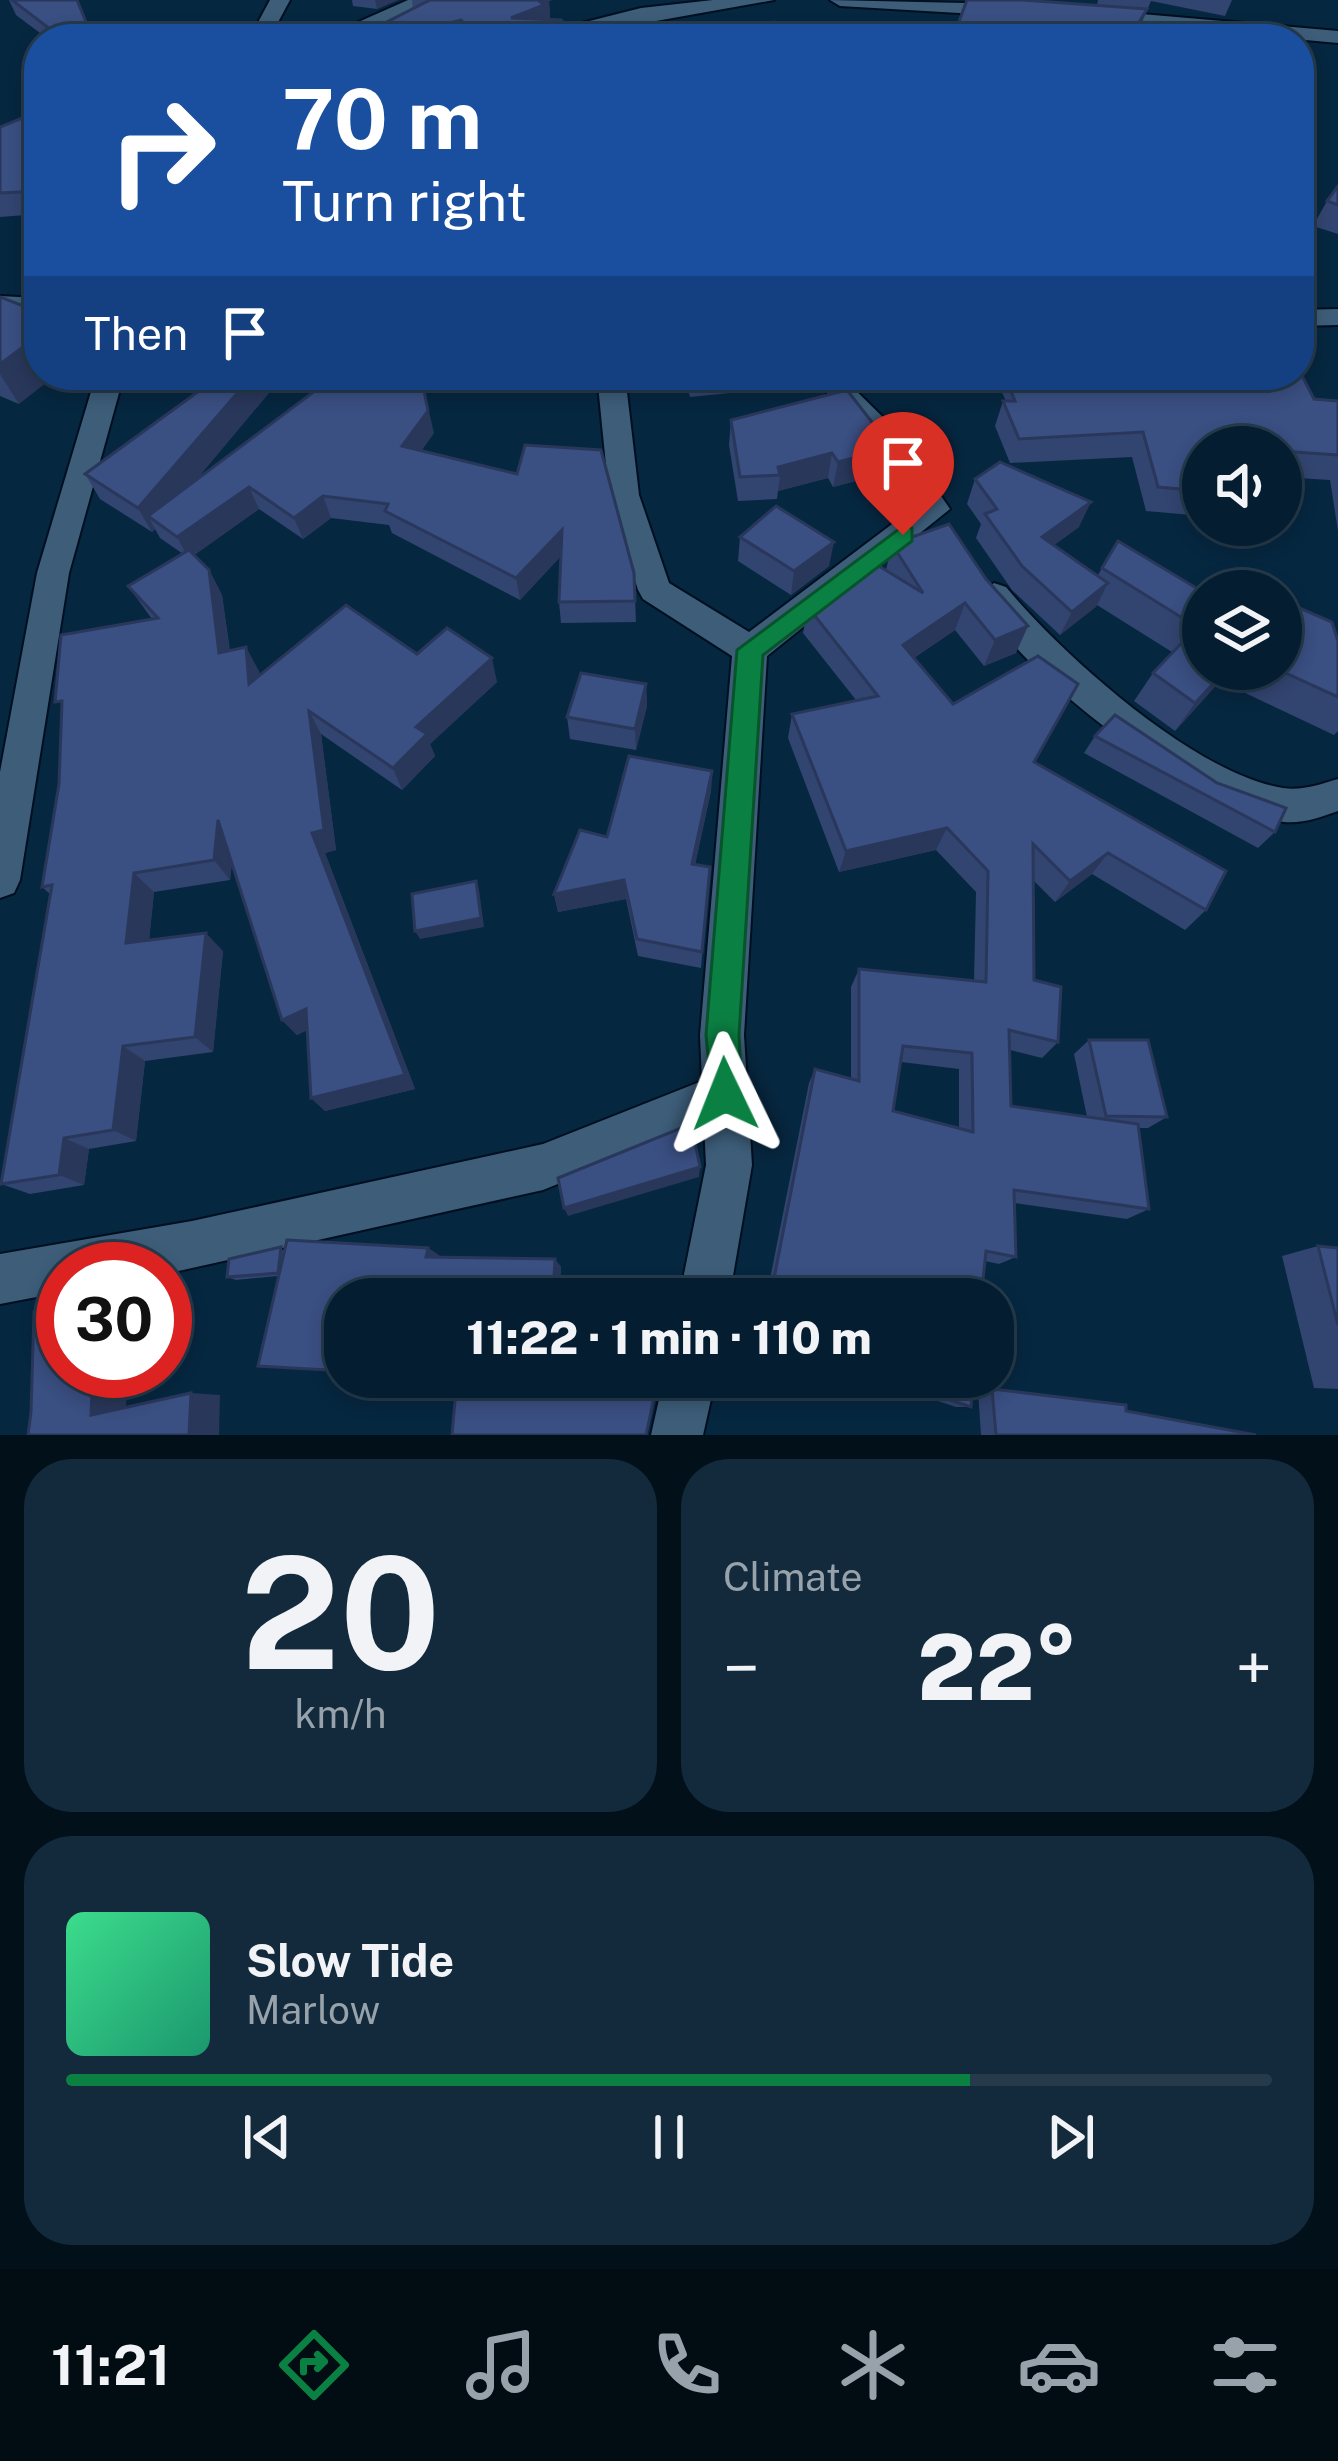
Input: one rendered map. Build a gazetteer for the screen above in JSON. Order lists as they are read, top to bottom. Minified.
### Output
{"page":{"turn":["70 m","Turn right"],"then":"Then","limit":"30","trip":"11:22 · 1 min · 110 m","tile":[["20","km/h"],"Climate"],"heat":["−","22°","+"],"song":["Slow Tide","Marlow"],"tabs":"11:21"}}
